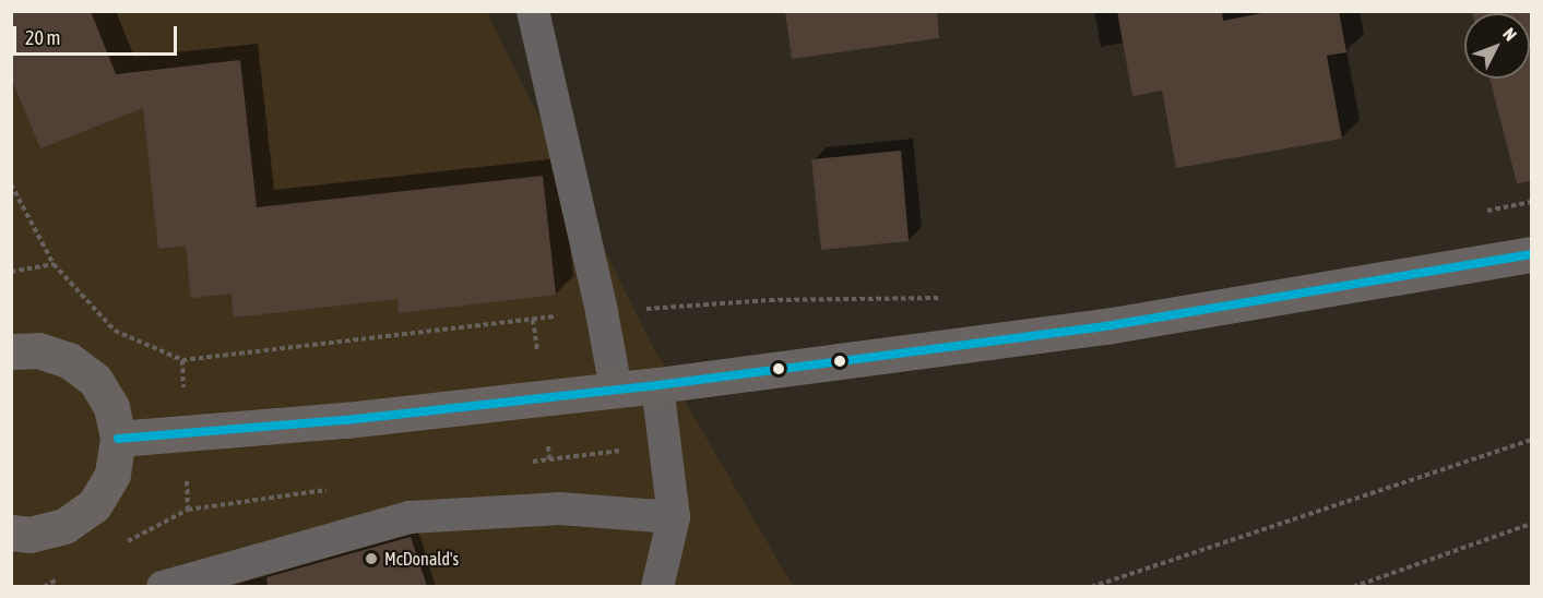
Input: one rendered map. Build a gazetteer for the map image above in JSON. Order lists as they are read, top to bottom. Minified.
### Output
{"places":["McDonald's"],"scale_bar":"20 m","north":"top right"}
